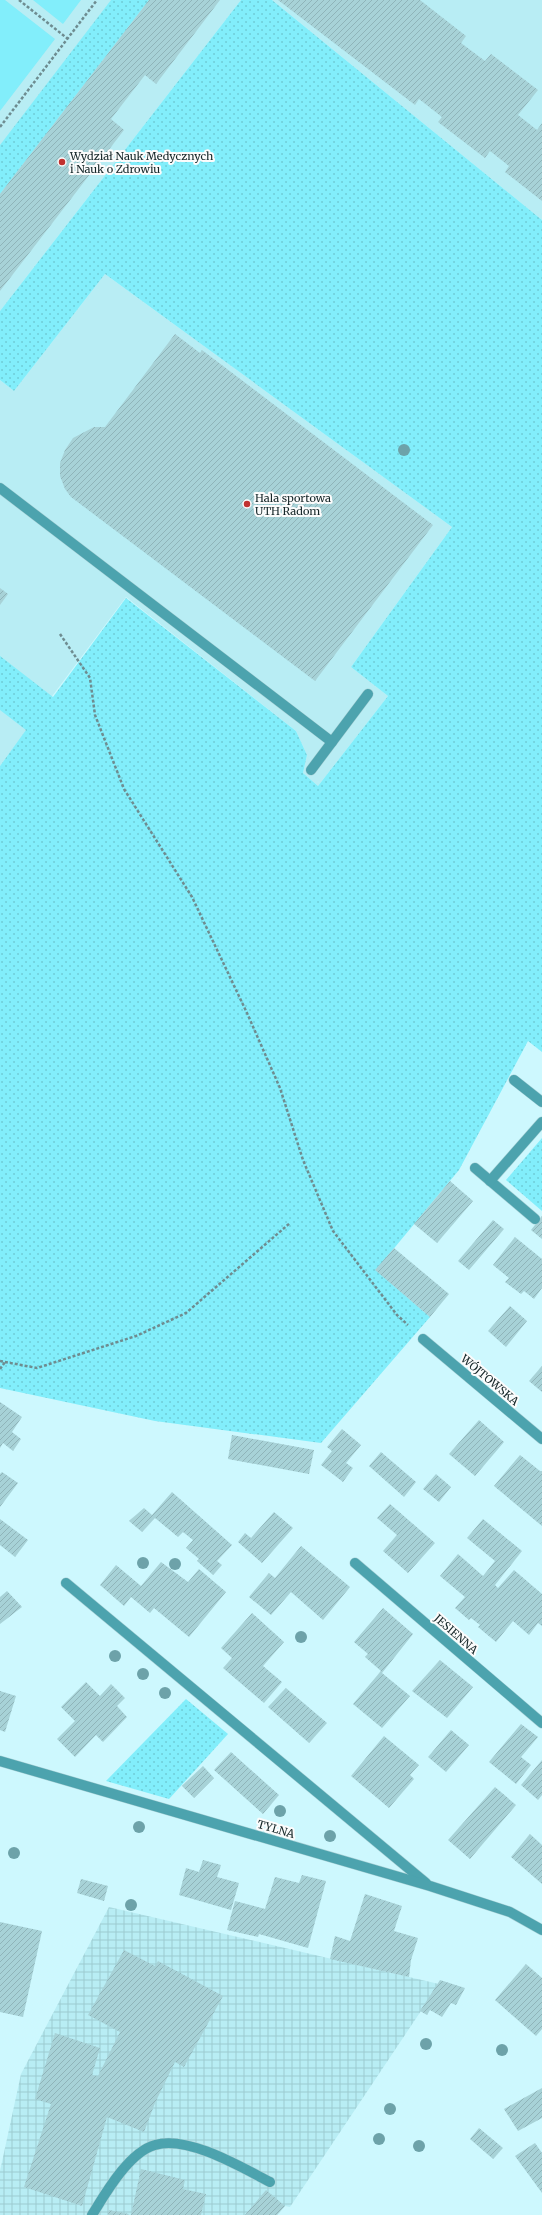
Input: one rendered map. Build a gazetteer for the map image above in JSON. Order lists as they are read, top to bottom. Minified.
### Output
{"streets":{"street":["WÓJTOWSKA","JESIENNA","TYLNA"]},"places":["Wydział Nauk Medycznych i Nauk o Zdrowiu","Hala sportowa UTH Radom"]}
